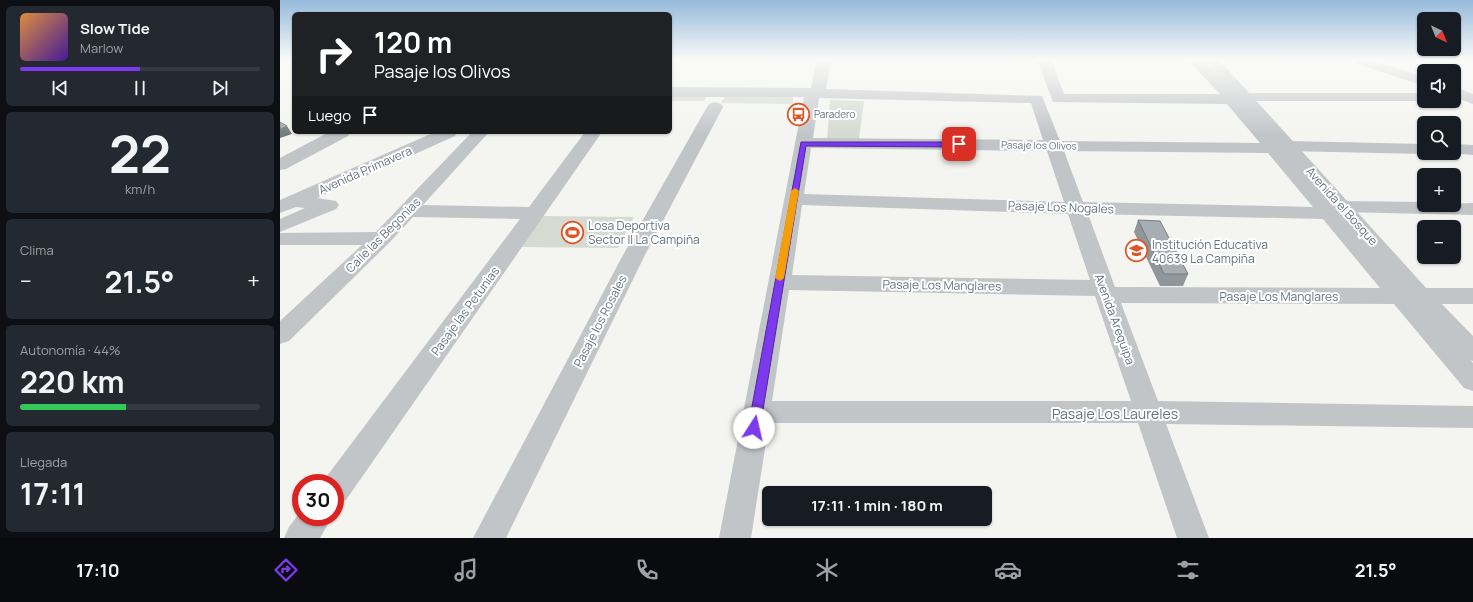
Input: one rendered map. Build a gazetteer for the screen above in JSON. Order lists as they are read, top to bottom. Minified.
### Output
{"streets":{"street":["Pasaje los Olivos","Avenida Primavera","Avenida el Bosque","Pasaje Los Nogales","Calle las Begonias","Pasaje Los Manglares","Pasaje las Petunias","Avenida Arequipa","Pasaje los Rosales","Pasaje Los Laureles"]},"crossings":[["Pasaje los Olivos","Avenida Arequipa"],["Avenida el Bosque","Pasaje Los Nogales"],["Avenida el Bosque","Pasaje Los Manglares"],["Pasaje Los Nogales","Avenida Arequipa"],["Pasaje Los Manglares","Avenida Arequipa"],["Avenida Arequipa","Pasaje Los Laureles"]],"places":{"bus stop":["Paradero"],"sports":["Losa Deportiva Sector II La Campiña"],"school or university":["Institución Educativa 40639 La Campiña"]},"north":"bottom right","page":{"map_buttons":["+","−"],"turn":["120 m","Pasaje los Olivos"],"song":["Slow Tide","Marlow"],"then":"Luego","tile":[["22","km/h"],"Clima",["Autonomía · 44%","220 km"],["Llegada","17:11"]],"heat":["−","21.5°","+"],"limit":"30","trip":"17:11 · 1 min · 180 m","tabs":["17:10","21.5°"]}}
